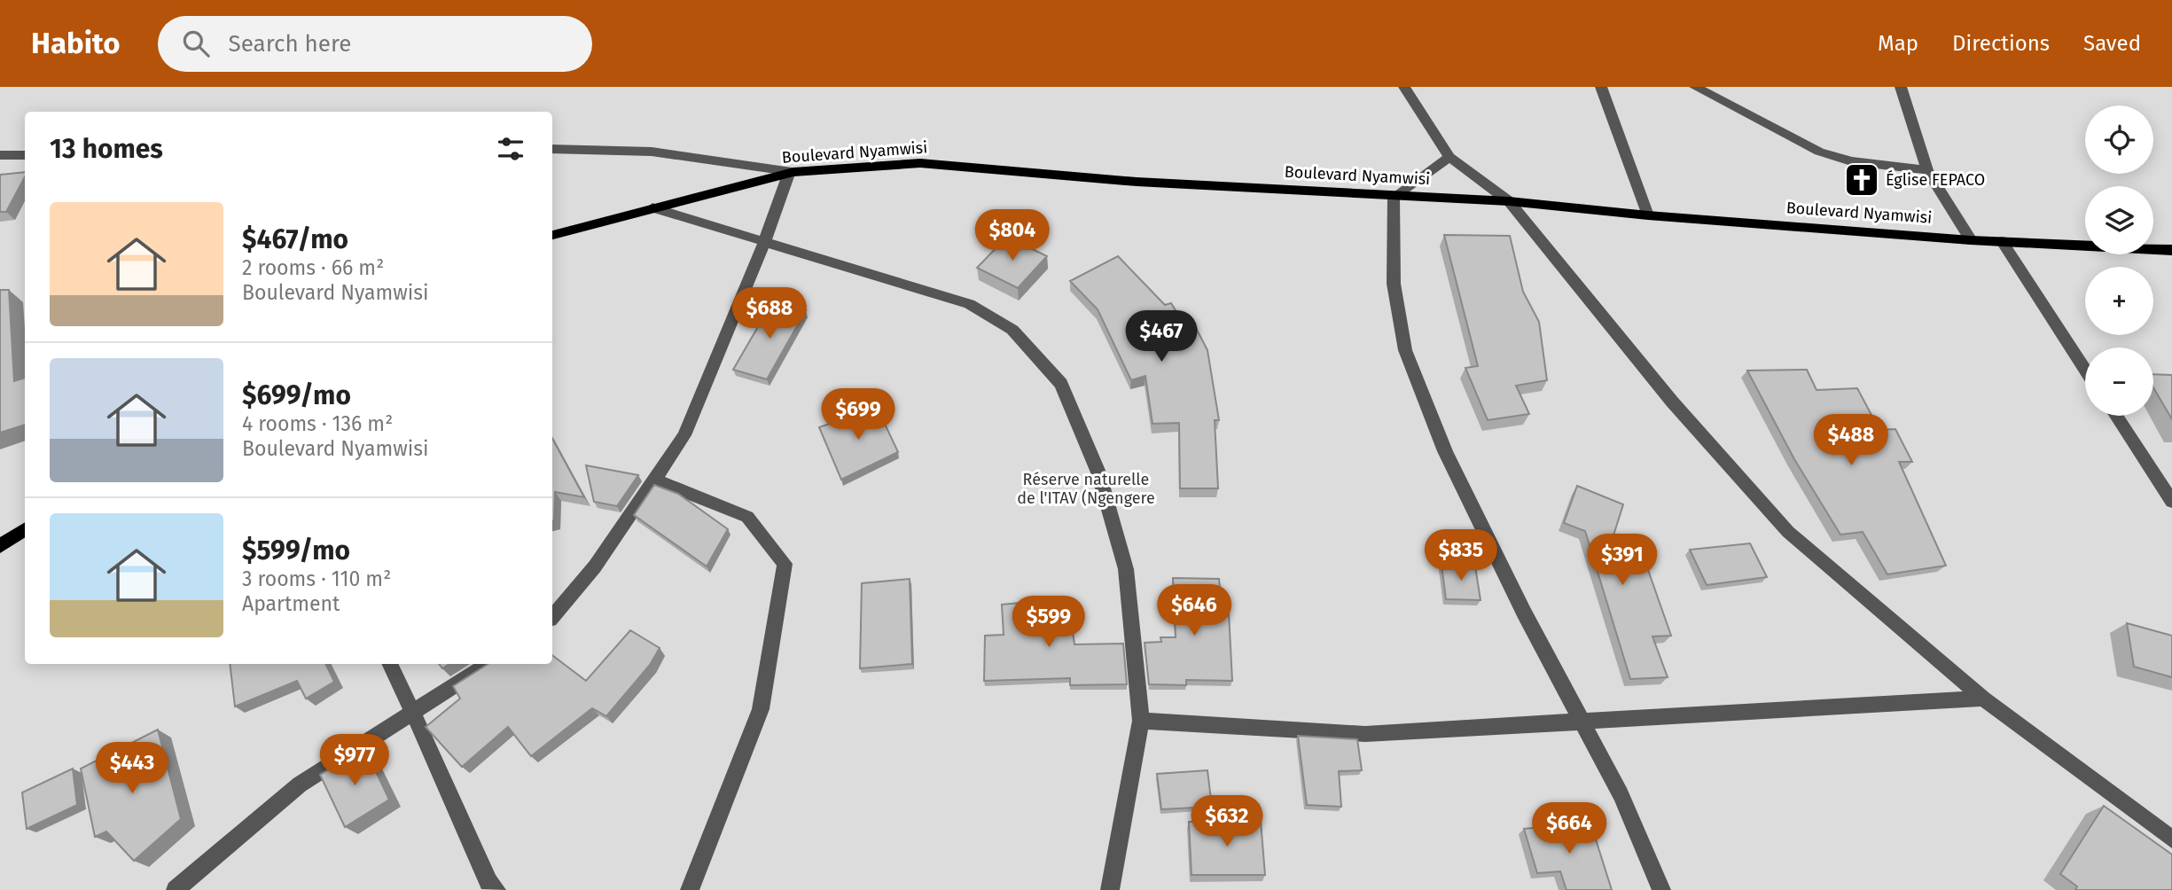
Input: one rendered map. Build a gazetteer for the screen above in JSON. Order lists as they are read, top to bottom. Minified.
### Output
{"streets":{"main road":["Boulevard Nyamwisi"]},"parks":["Réserve naturelle de l'ITAV (Ngengere"],"places":{"church":["Église FEPACO"]},"page":{"header":"Habito","search":"Search here","nav":["Map","Directions","Saved"],"map_buttons":["+","−"],"heading":"13 homes","list":[{"name":"$467/mo","note":"2 rooms · 66 m² · Boulevard Nyamwisi"},{"name":"$699/mo","note":"4 rooms · 136 m² · Boulevard Nyamwisi"},{"name":"$599/mo","note":"3 rooms · 110 m² · Apartment"}],"price":["$804","$688","$467","$699","$488","$835","$391","$646","$599","$977","$443","$632","$664"]}}
